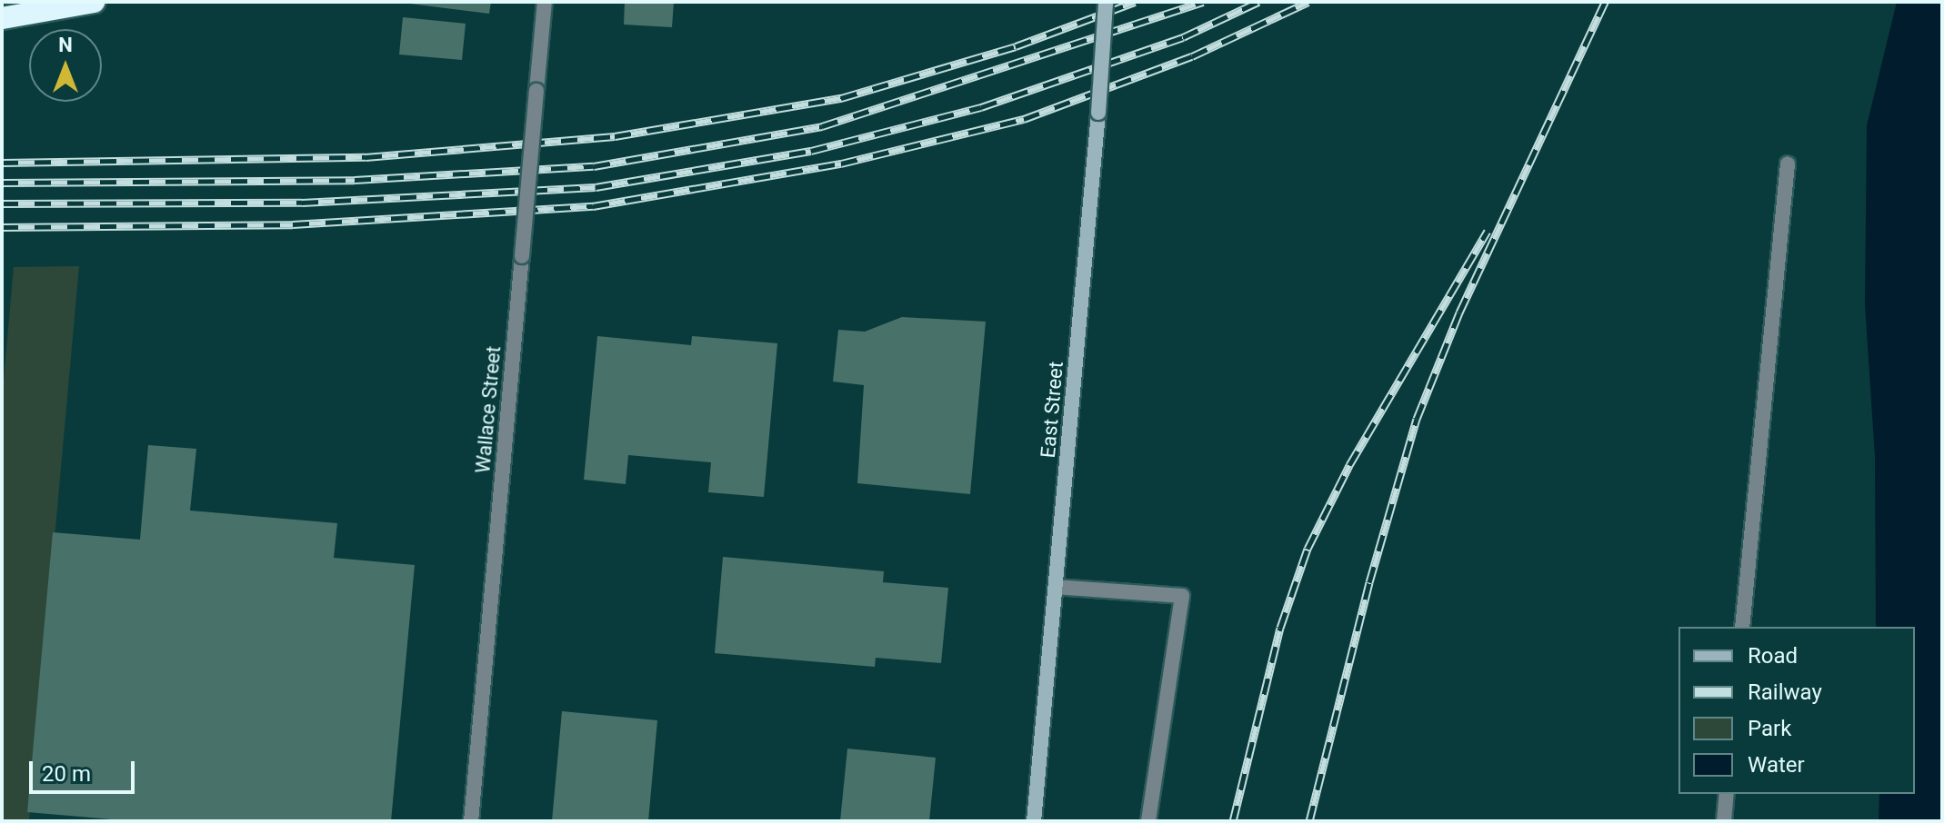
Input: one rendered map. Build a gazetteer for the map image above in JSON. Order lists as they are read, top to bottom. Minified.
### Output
{"streets":{"main road":["East Street"],"street":["Wallace Street"]},"legend":["Road","Railway","Park","Water"],"scale_bar":"20 m","north":"top"}
